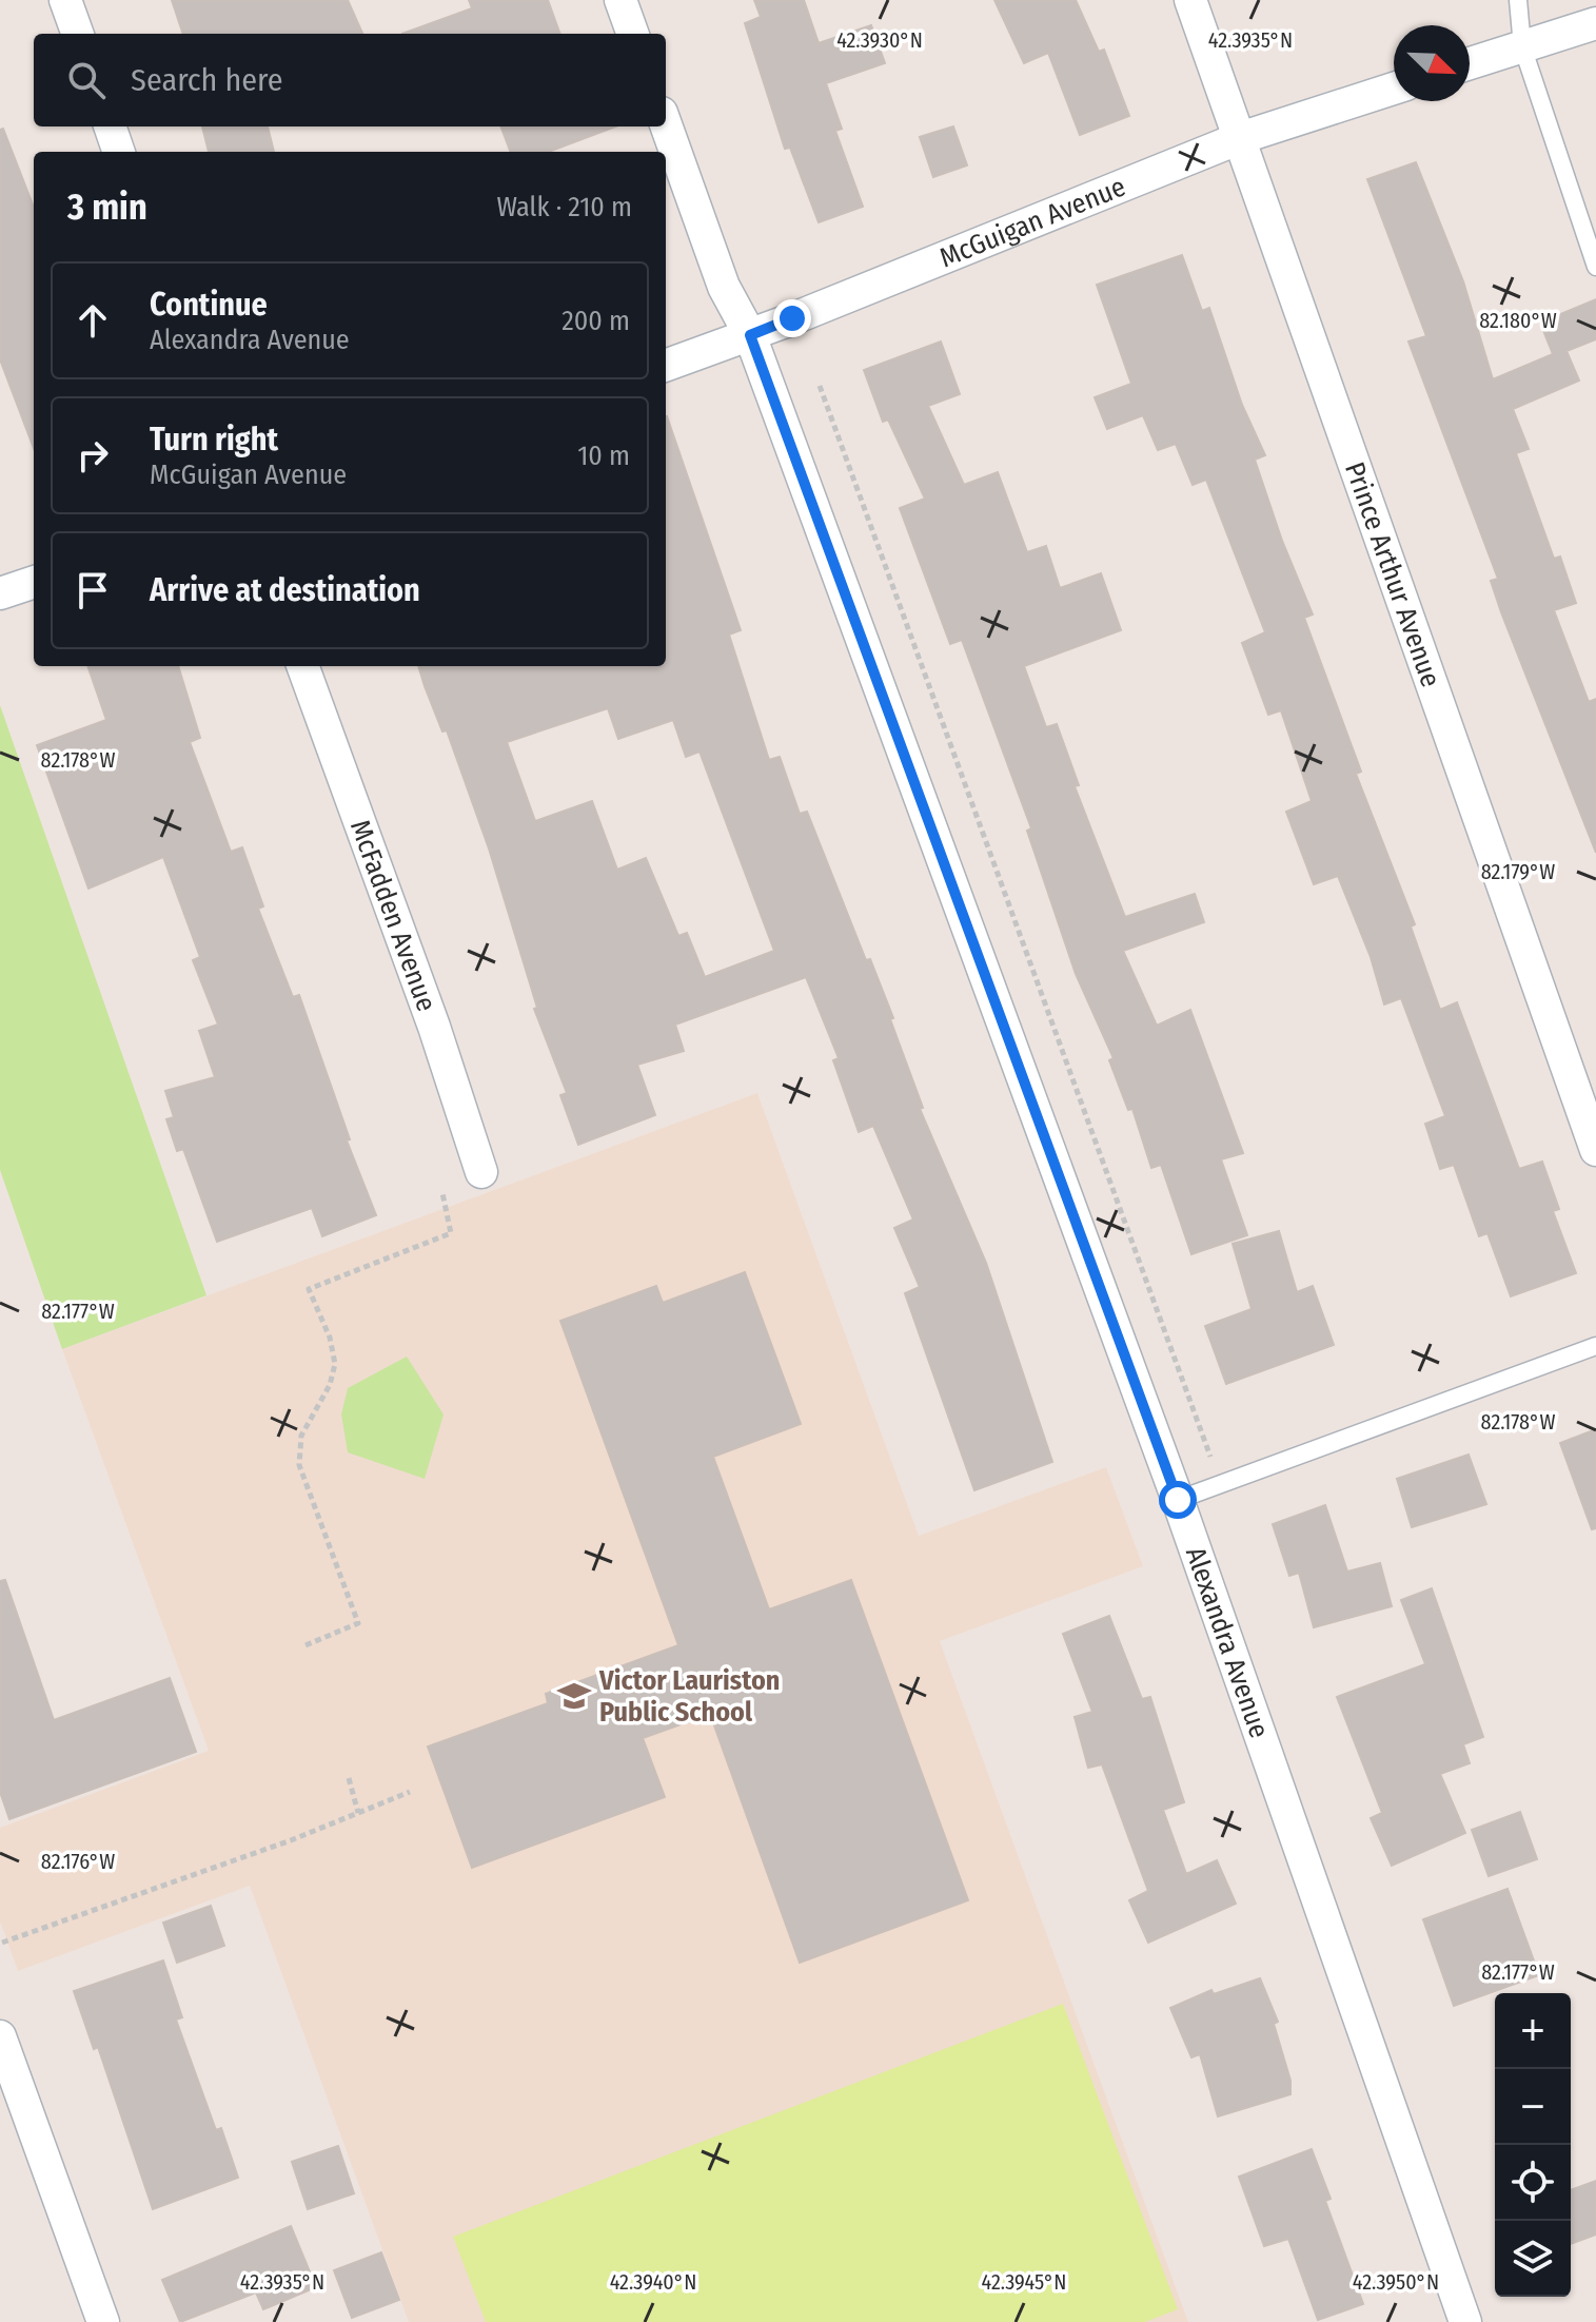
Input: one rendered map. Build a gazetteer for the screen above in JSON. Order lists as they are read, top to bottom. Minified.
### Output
{"streets":{"street":["McGuigan Avenue","Prince Arthur Avenue","McFadden Avenue","Alexandra Avenue"]},"crossings":[["McGuigan Avenue","Prince Arthur Avenue"],["McGuigan Avenue","Alexandra Avenue"]],"places":{"school or university":["Victor Lauriston Public School"]},"north":"bottom right","page":{"search":"Search here","heading":["3 min","Walk · 210 m"],"list":[["Continue","Alexandra Avenue","200 m"],["Turn right","McGuigan Avenue","10 m"],"Arrive at destination"],"map_buttons":["+","−"]},"coordinates":["42.3930°N","42.3935°N","82.180°W","82.178°W","82.179°W","82.177°W","82.176°W","42.3940°N","42.3945°N","42.3950°N"]}
